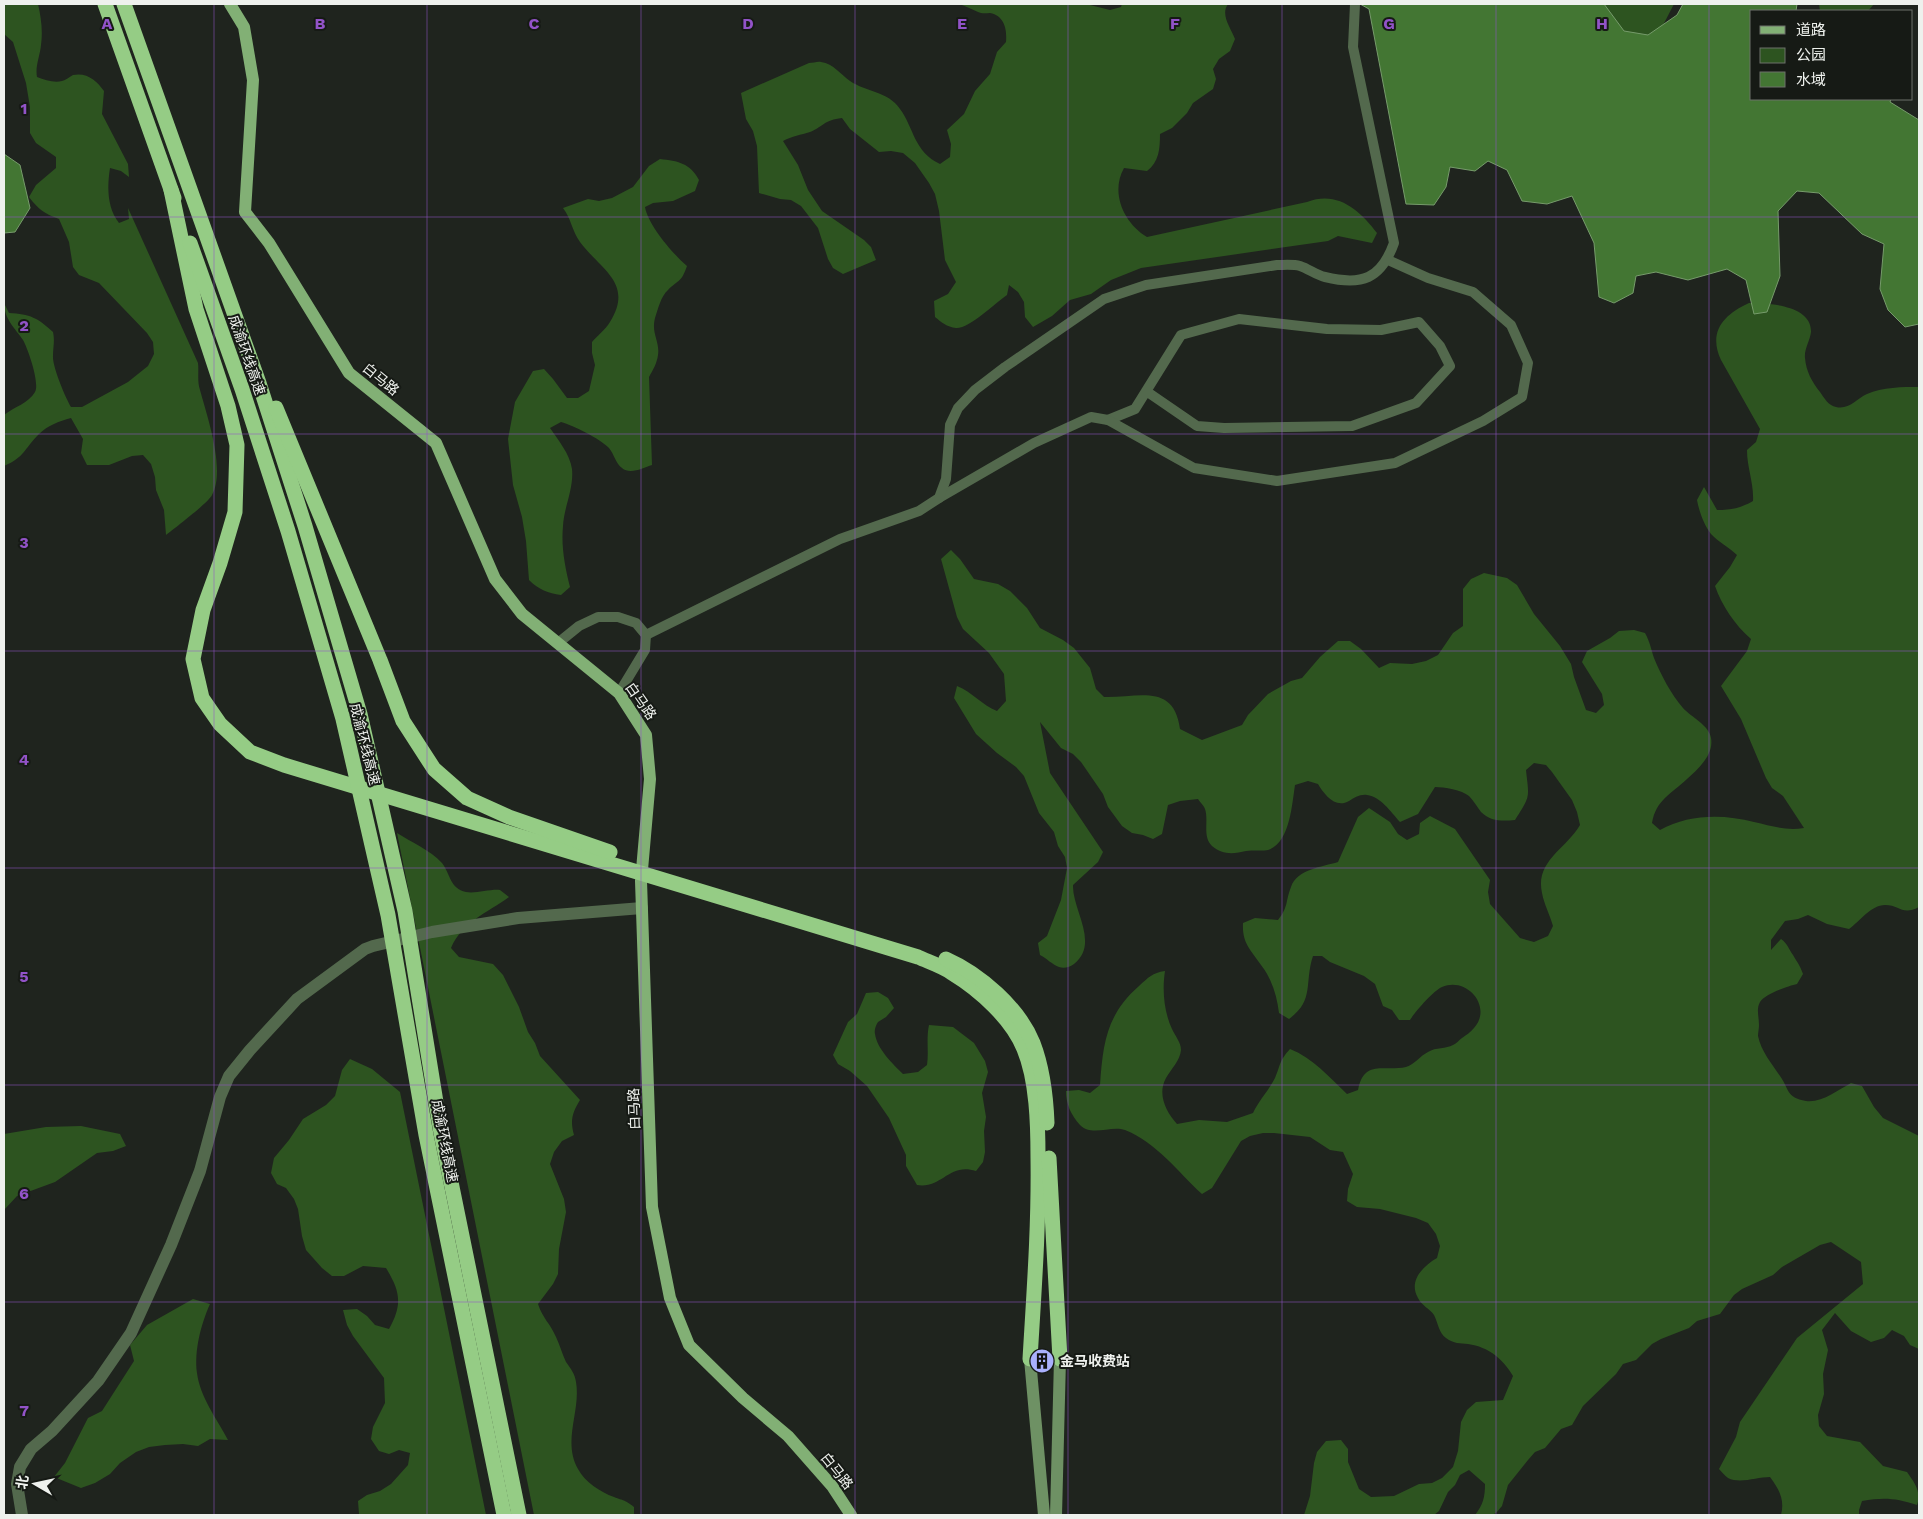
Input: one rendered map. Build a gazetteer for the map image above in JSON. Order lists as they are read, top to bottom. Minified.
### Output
{"streets":{"highway":["成渝环线高速"],"main road":["白马路"]},"places":{"building":["金马收费站"]},"legend":["道路","公园","水域"],"north":"left","grid":{"columns":["A","B","C","D","E","F","G","H"],"rows":["1","2","3","4","5","6","7"]}}
